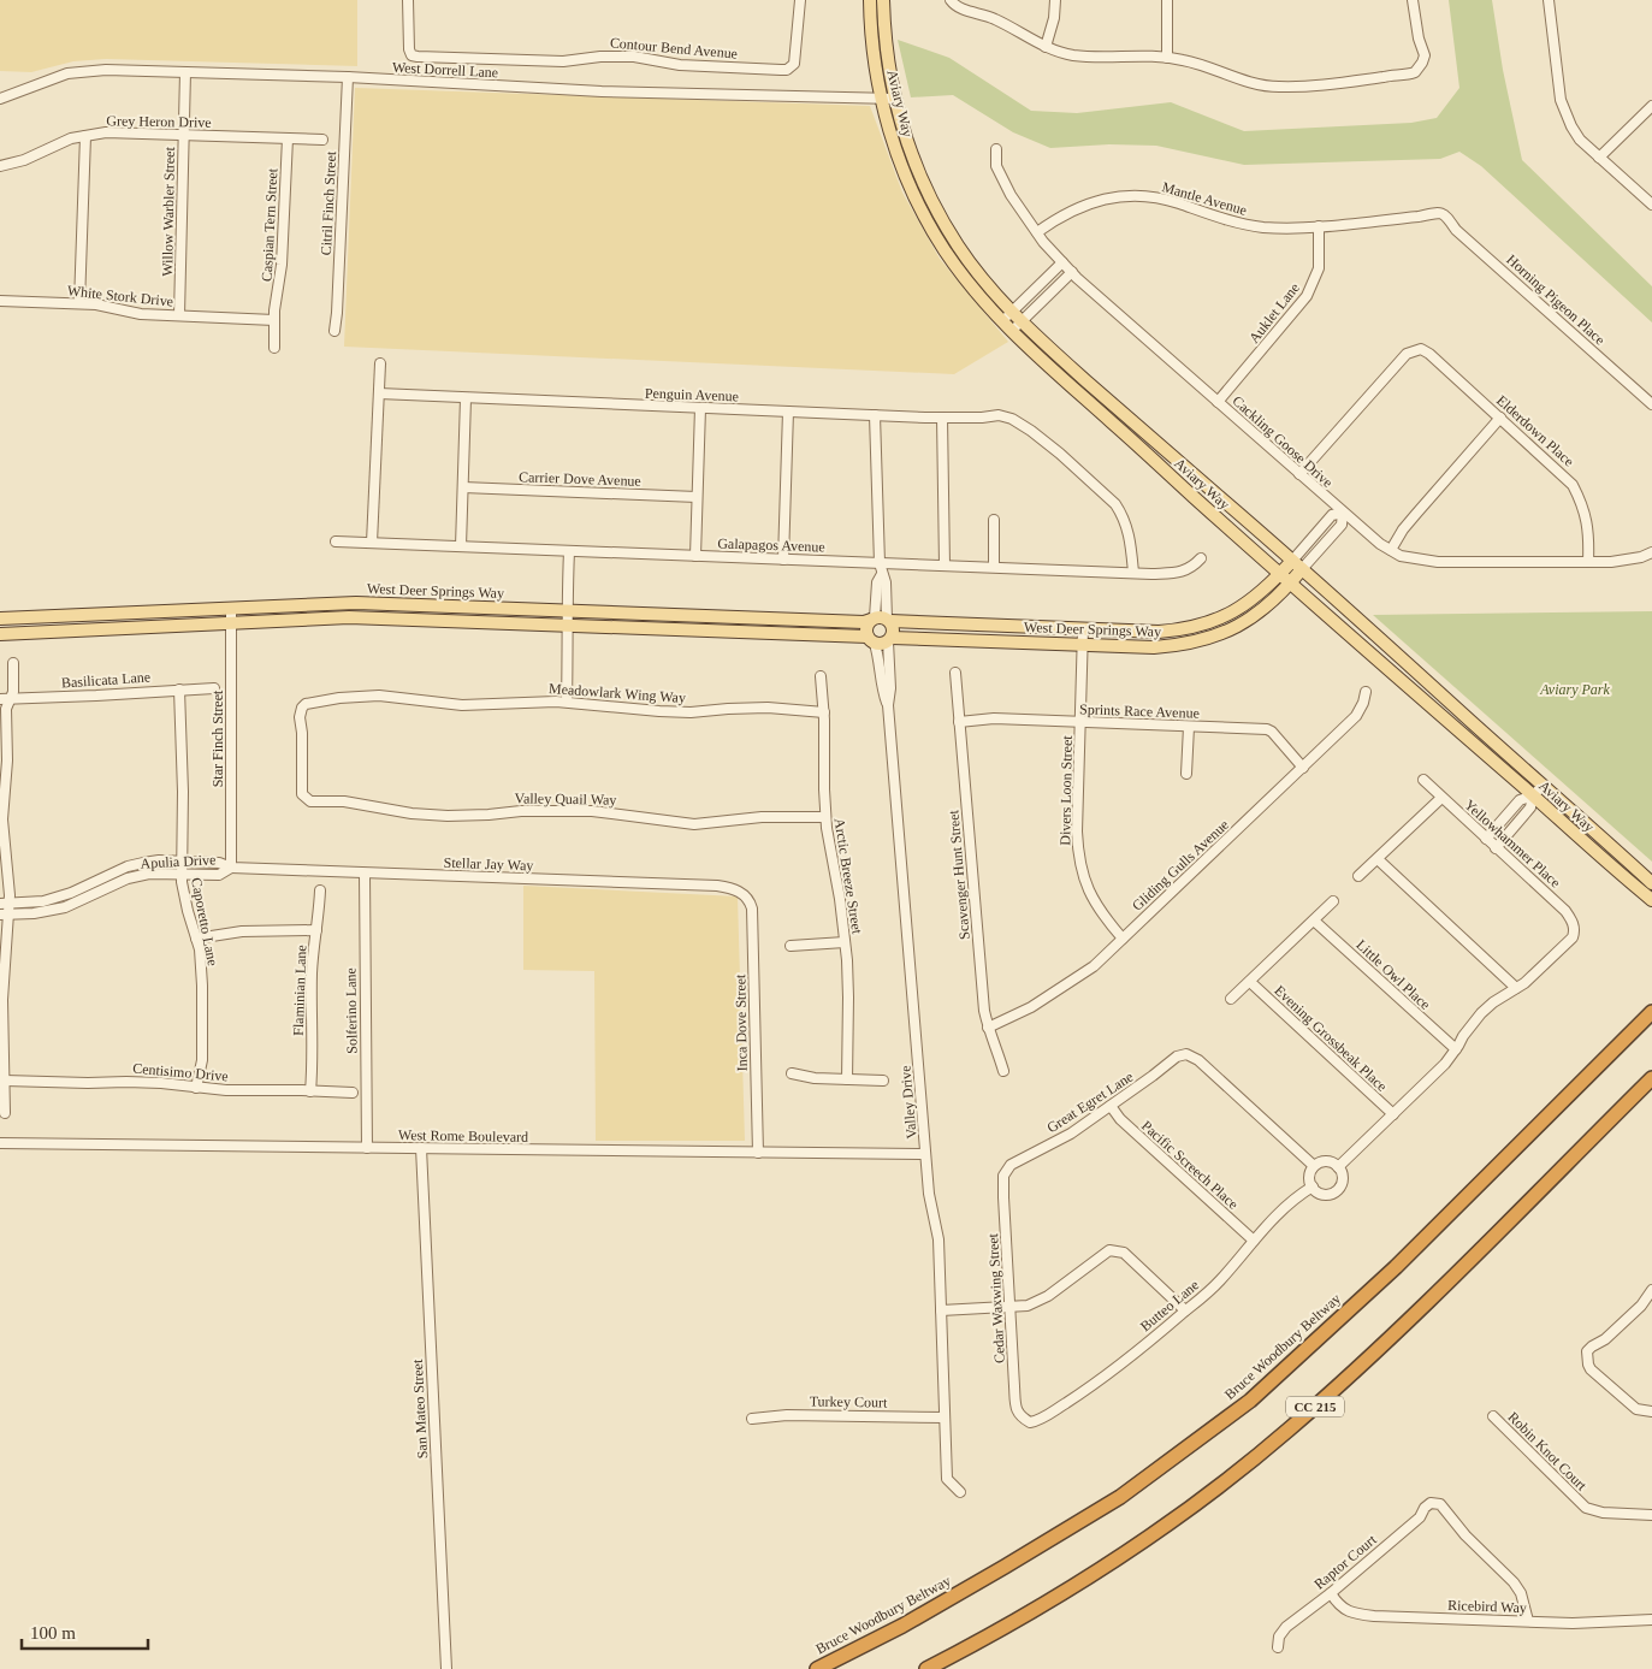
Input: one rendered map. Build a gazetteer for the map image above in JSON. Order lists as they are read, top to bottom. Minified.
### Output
{"streets":{"highway":["Bruce Woodbury Beltway","CC 215"],"main road":["Aviary Way","West Deer Springs Way"],"street":["Contour Bend Avenue","West Dorrell Lane","Grey Heron Drive","Mantle Avenue","Citril Finch Street","Willow Warbler Street","Caspian Tern Street","White Stork Drive","Horning Pigeon Place","Auklet Lane","Penguin Avenue","Elderdown Place","Cackling Goose Drive","Carrier Dove Avenue","Galapagos Avenue","Basilicata Lane","Meadowlark Wing Way","Sprints Race Avenue","Star Finch Street","Divers Loon Street","Valley Quail Way","Yellowhammer Place","Apulia Drive","Stellar Jay Way","Gliding Gulls Avenue","Scavenger Hunt Street","Arctic Breeze Street","Caporetto Lane","Little Owl Place","Flaminian Lane","Solferino Lane","Inca Dove Street","Evening Grossbeak Place","Centisimo Drive","Valley Drive","Great Egret Lane","West Rome Boulevard","Pacific Screech Place","Cedar Waxwing Street","Butteo Lane","Turkey Court","San Mateo Street","Robin Knot Court","Raptor Court","Ricebird Way"]},"crossings":[["West Dorrell Lane","Aviary Way"],["West Dorrell Lane","Citril Finch Street"],["West Dorrell Lane","Willow Warbler Street"],["Aviary Way","West Deer Springs Way"],["Grey Heron Drive","Willow Warbler Street"],["Grey Heron Drive","Caspian Tern Street"],["Mantle Avenue","Horning Pigeon Place"],["Mantle Avenue","Auklet Lane"],["Mantle Avenue","Cackling Goose Drive"],["Willow Warbler Street","White Stork Drive"],["Caspian Tern Street","White Stork Drive"],["Auklet Lane","Cackling Goose Drive"],["Penguin Avenue","Galapagos Avenue"],["Elderdown Place","Cackling Goose Drive"],["West Deer Springs Way","Star Finch Street"],["West Deer Springs Way","Divers Loon Street"],["West Deer Springs Way","Valley Drive"],["Basilicata Lane","Caporetto Lane"],["Meadowlark Wing Way","Valley Quail Way"],["Meadowlark Wing Way","Arctic Breeze Street"],["Sprints Race Avenue","Divers Loon Street"],["Sprints Race Avenue","Gliding Gulls Avenue"],["Sprints Race Avenue","Scavenger Hunt Street"],["Star Finch Street","Apulia Drive"],["Star Finch Street","Stellar Jay Way"],["Divers Loon Street","Gliding Gulls Avenue"],["Valley Quail Way","Arctic Breeze Street"],["Apulia Drive","Stellar Jay Way"],["Apulia Drive","Caporetto Lane"],["Stellar Jay Way","Solferino Lane"],["Stellar Jay Way","Inca Dove Street"],["Gliding Gulls Avenue","Scavenger Hunt Street"],["Caporetto Lane","Centisimo Drive"],["Flaminian Lane","Centisimo Drive"],["Solferino Lane","West Rome Boulevard"],["Inca Dove Street","West Rome Boulevard"],["Valley Drive","West Rome Boulevard"],["Valley Drive","Turkey Court"],["Great Egret Lane","Pacific Screech Place"],["Great Egret Lane","Cedar Waxwing Street"],["Great Egret Lane","Butteo Lane"],["West Rome Boulevard","San Mateo Street"],["Pacific Screech Place","Butteo Lane"],["Cedar Waxwing Street","Butteo Lane"],["Raptor Court","Ricebird Way"]],"parks":["Aviary Park"],"scale_bar":"100 m"}
